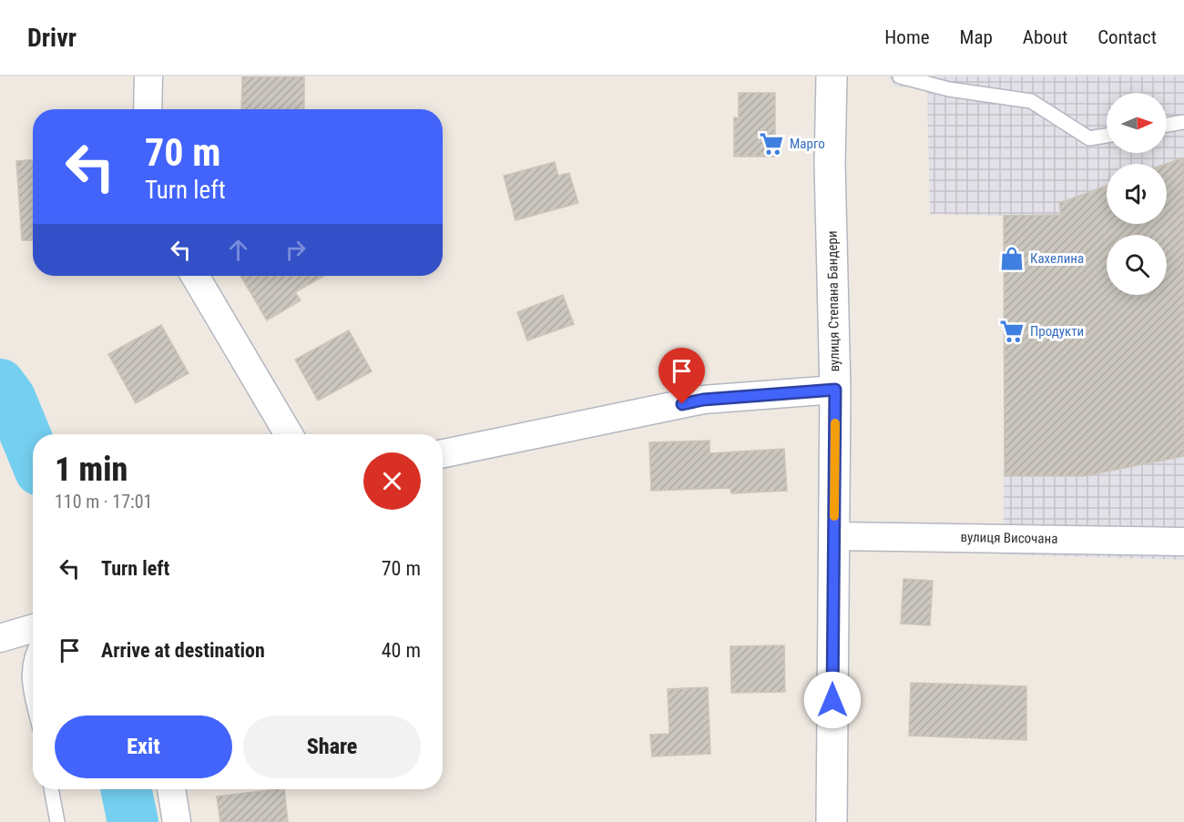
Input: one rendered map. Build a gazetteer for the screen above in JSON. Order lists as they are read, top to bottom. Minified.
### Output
{"streets":{"main road":["вулиця Степана Бандери"],"street":["вулиця Височана"]},"crossings":[["вулиця Степана Бандери","вулиця Височана"]],"places":{"supermarket":["Марго","Продукти"],"shop":["Кахелина"]},"north":"right","page":{"header":"Drivr","nav":["Home","Map","About","Contact"],"turn":["70 m","Turn left"],"heading":["1 min","110 m · 17:01"],"list":[{"name":"Turn left","value":"70 m"},{"name":"Arrive at destination","value":"40 m"}],"buttons":["Exit","Share"]}}
